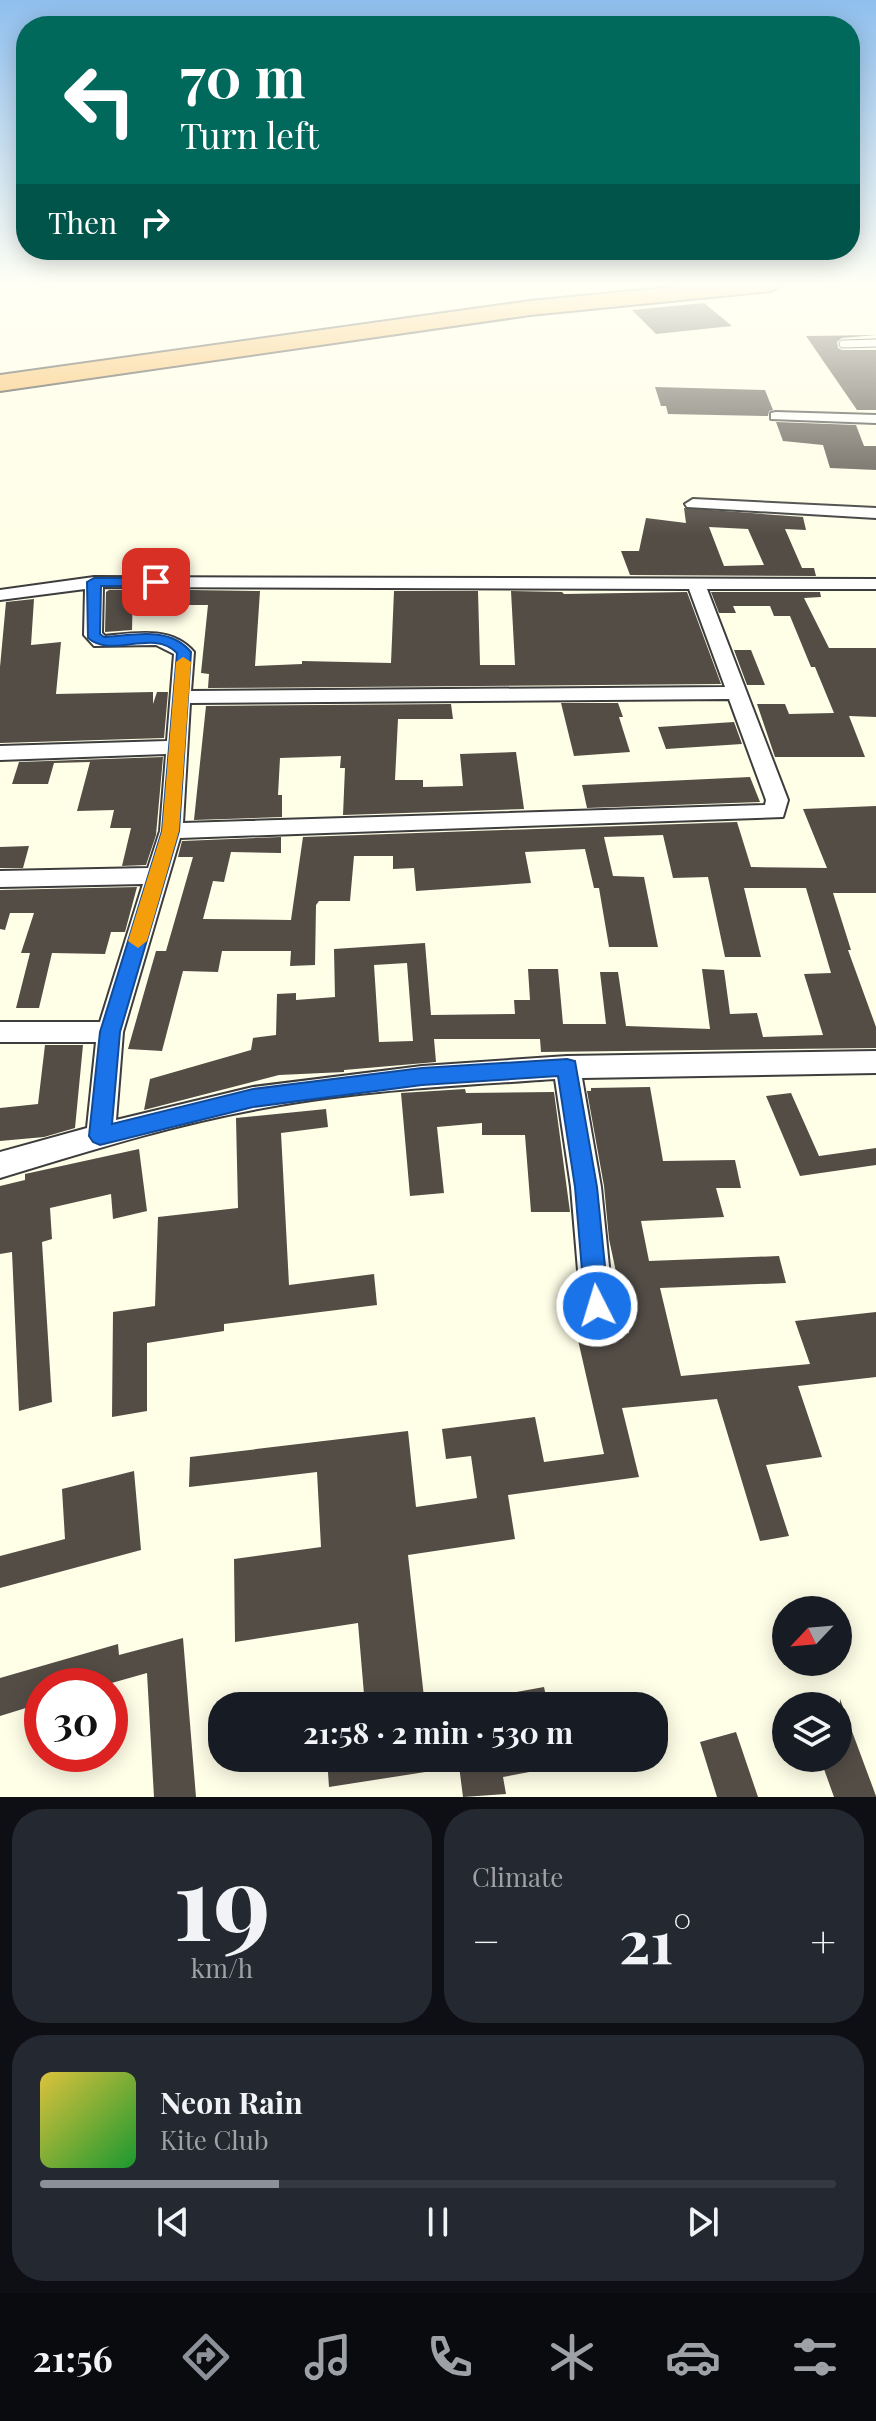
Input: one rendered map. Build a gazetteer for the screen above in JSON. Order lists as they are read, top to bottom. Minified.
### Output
{"north":"bottom left","page":{"turn":["70 m","Turn left"],"then":"Then","limit":"30","trip":"21:58 · 2 min · 530 m","tile":[["19","km/h"],"Climate"],"heat":["−","21°","+"],"song":["Neon Rain","Kite Club"],"tabs":"21:56"}}
